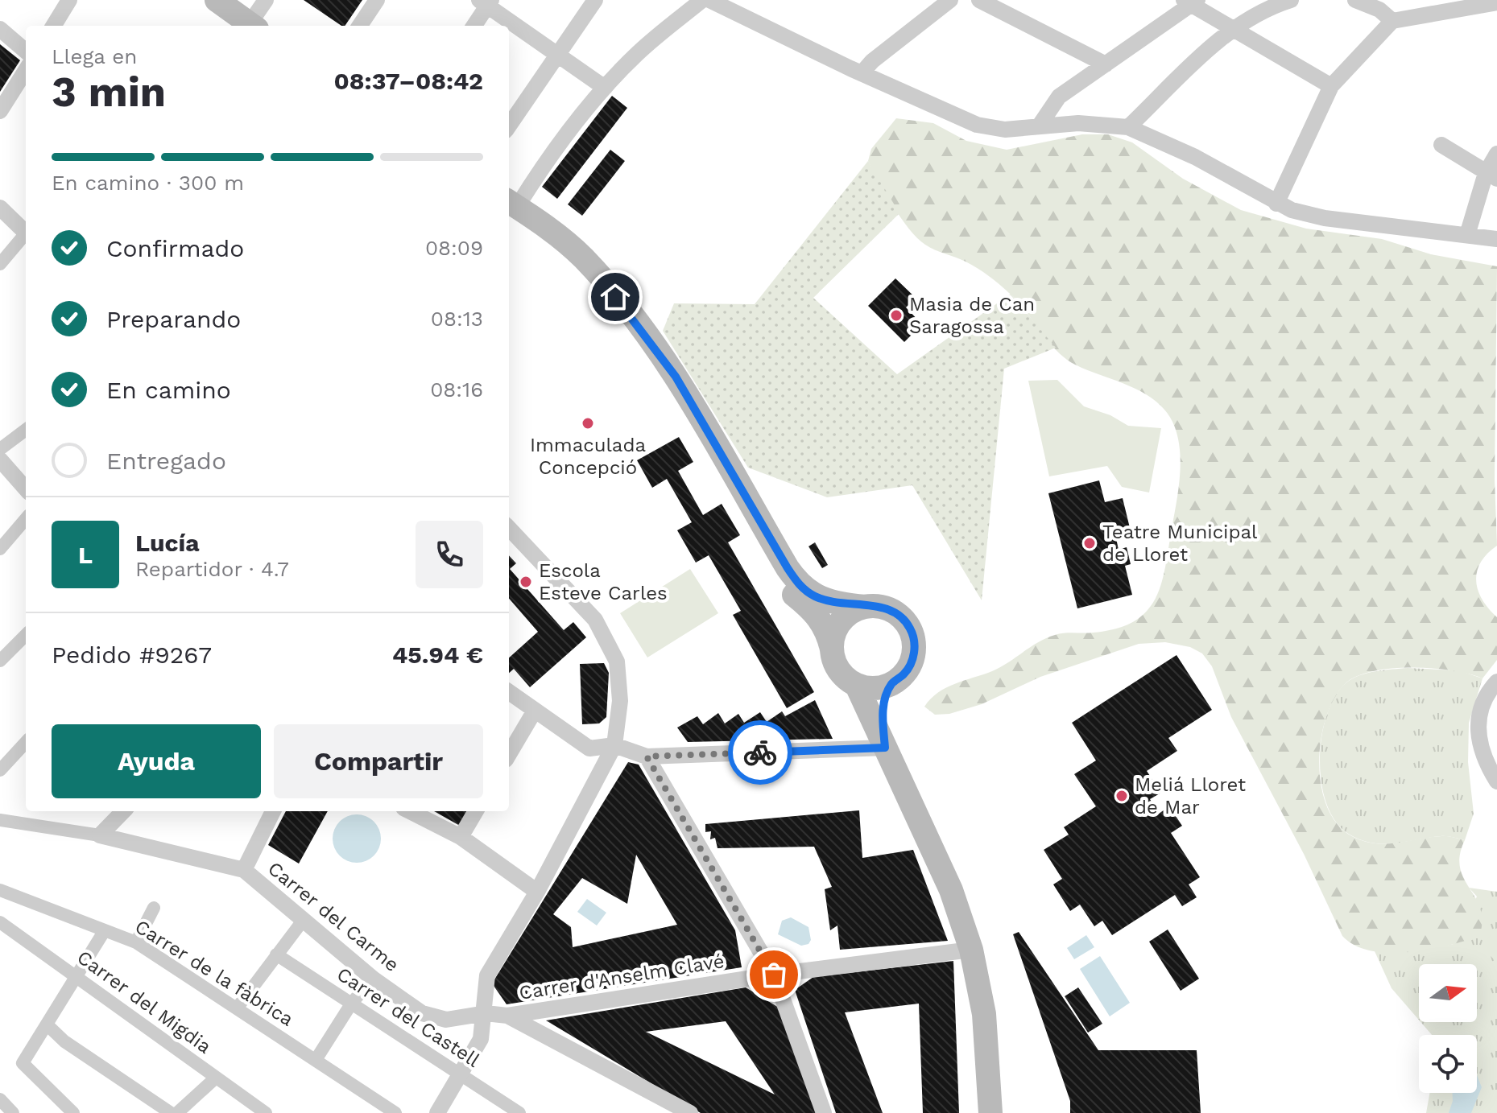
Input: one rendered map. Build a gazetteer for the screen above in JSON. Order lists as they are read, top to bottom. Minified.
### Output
{"streets":{"street":["Carrer del Carme","Carrer de la fàbrica","Carrer d'Anselm Clavé","Carrer del Migdia","Carrer del Castell"]},"places":["Masia de Can Saragossa","Immaculada Concepció","Teatre Municipal de Lloret","Escola Esteve Carles","Meliá Lloret de Mar"],"north":"right","page":{"heading":["3 min","Llega en","08:37–08:42"],"panel":["Lucía","Repartidor · 4.7","Pedido #9267","45.94 €"],"bar":"En camino · 300 m","list":[["Confirmado","08:09"],["Preparando","08:13"],["En camino","08:16"],"Entregado"],"round":"L","buttons":["Ayuda","Compartir"]}}
